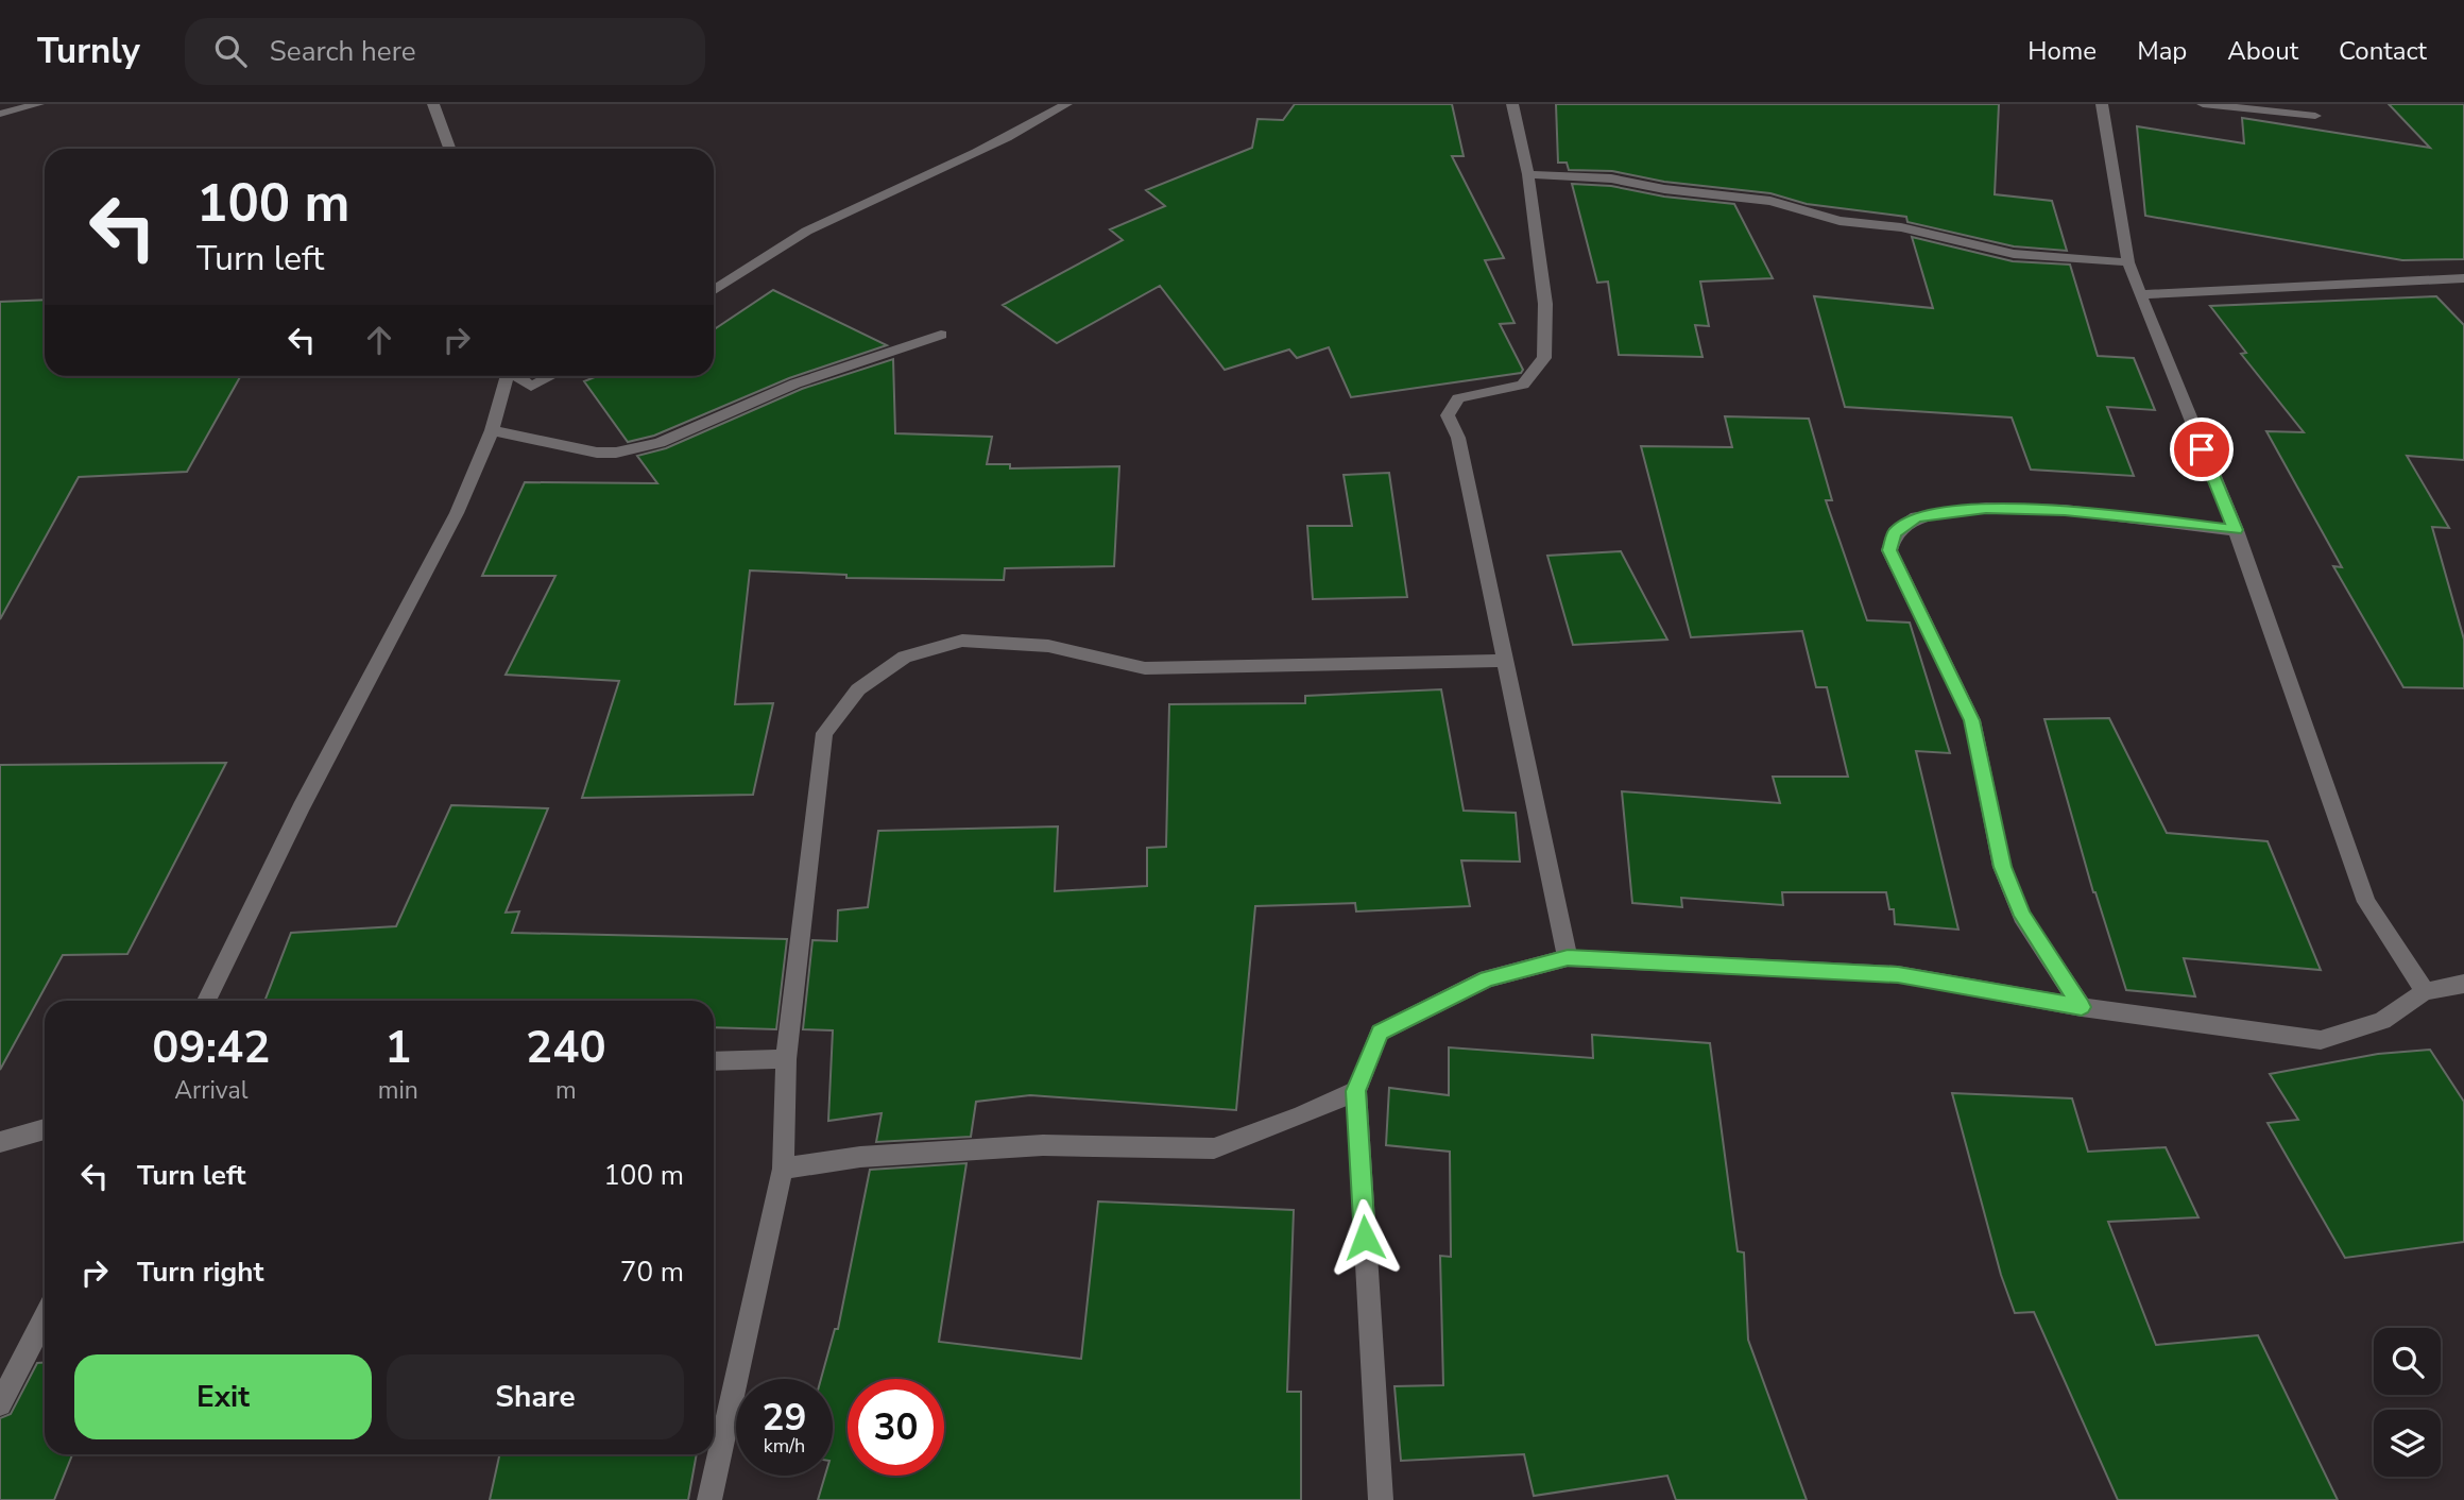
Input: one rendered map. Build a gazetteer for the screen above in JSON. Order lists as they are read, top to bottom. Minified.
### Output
{"page":{"header":"Turnly","search":"Search here","nav":["Home","Map","About","Contact"],"turn":["100 m","Turn left"],"eta":["09:42","Arrival","1","min","240","m"],"list":[{"name":"Turn left","value":"100 m"},{"name":"Turn right","value":"70 m"}],"buttons":["Exit","Share"],"speed":"29 km/h","limit":"30"}}
